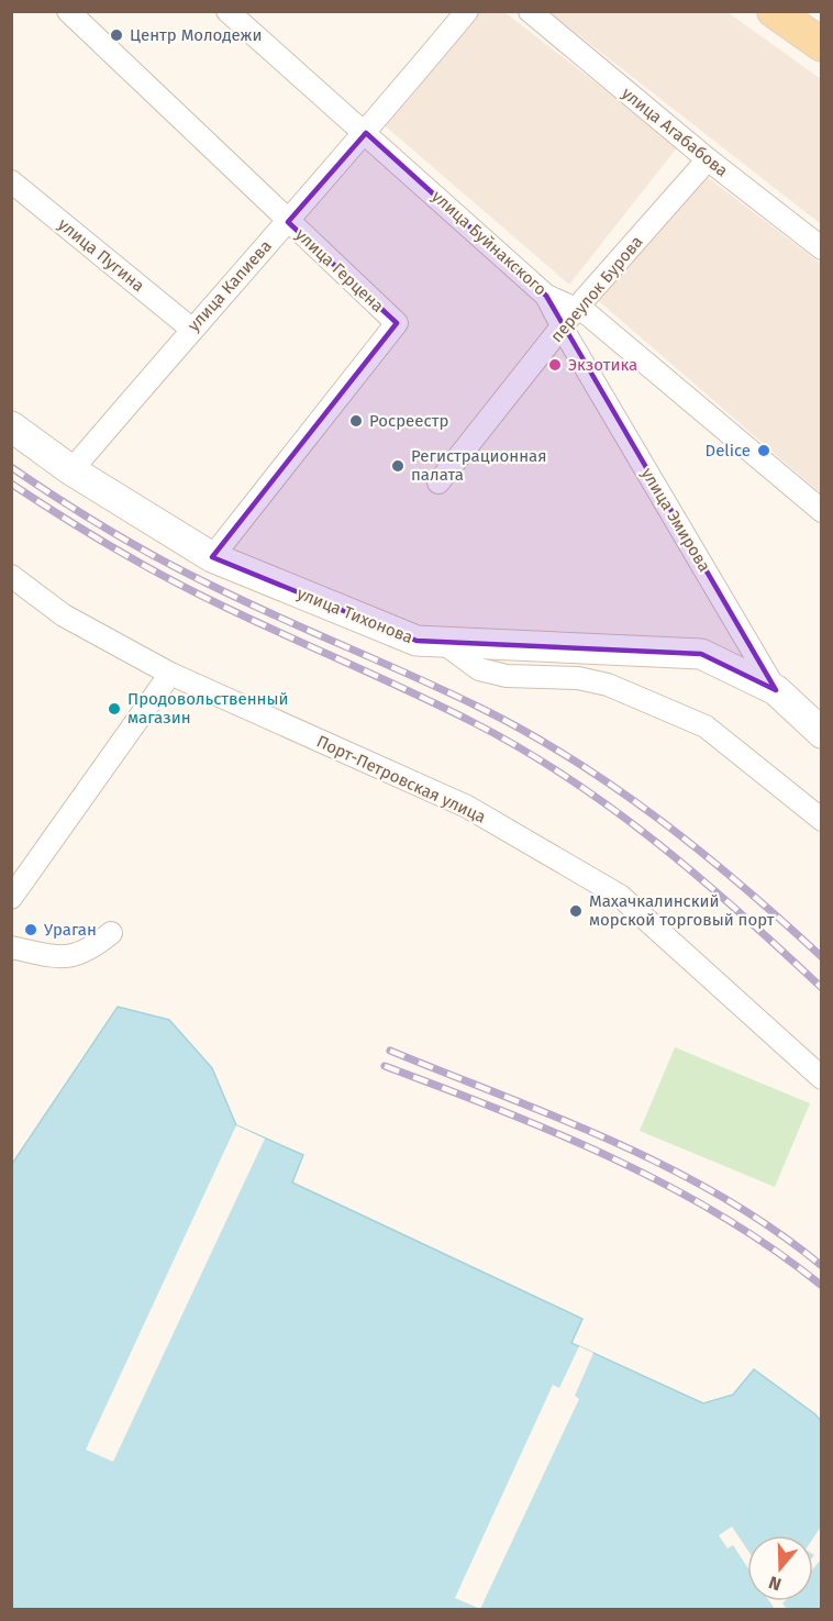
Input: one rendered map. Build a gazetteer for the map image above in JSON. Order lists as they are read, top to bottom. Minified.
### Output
{"streets":{"street":["улица Агабабова","улица Буйнакского","улица Пугина","улица Герцена","улица Капиева","переулок Бурова","улица Эмирова","улица Тихонова","Порт-Петровская улица"]},"crossings":[["улица Агабабова","переулок Бурова"],["улица Буйнакского","улица Капиева"],["улица Буйнакского","переулок Бурова"],["улица Буйнакского","улица Эмирова"],["улица Пугина","улица Капиева"],["улица Герцена","улица Капиева"],["улица Герцена","улица Тихонова"],["улица Капиева","улица Тихонова"],["переулок Бурова","улица Эмирова"],["улица Эмирова","улица Тихонова"]],"places":["Центр Молодежи","Экзотика","Росреестр","Delice","Регистрационная палата","Продовольственный магазин","Махачкалинский морской торговый порт","Ураган"],"north":"bottom"}
